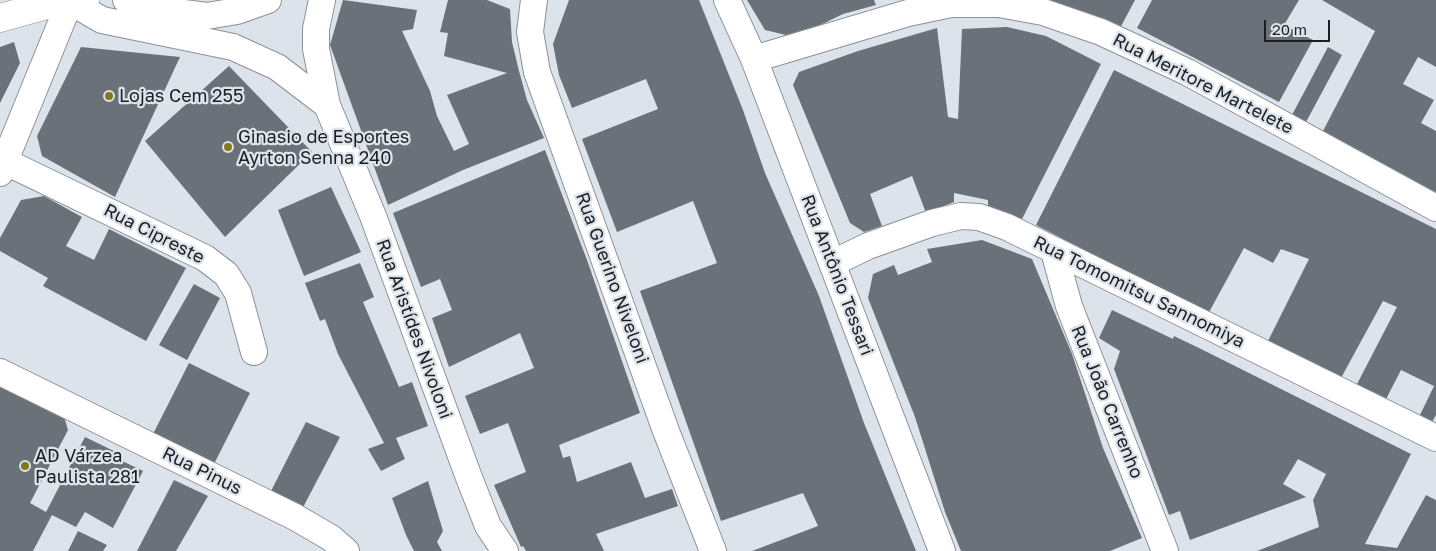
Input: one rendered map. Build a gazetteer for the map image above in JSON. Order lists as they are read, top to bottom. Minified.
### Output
{"streets":{"street":["Rua Meritore Martelete","Rua Cipreste","Rua Antônio Tessari","Rua Guerino Niveloni","Rua Tomomitsu Sannomiya","Rua Aristídes Nivoloni","Rua João Carrenho","Rua Pinus"]},"crossings":[["Rua Meritore Martelete","Rua Antônio Tessari"],["Rua Antônio Tessari","Rua Tomomitsu Sannomiya"],["Rua Tomomitsu Sannomiya","Rua João Carrenho"]],"places":["Lojas Cem 255","Ginasio de Esportes Ayrton Senna 240","AD Várzea Paulista 281"],"scale_bar":"20 m"}
